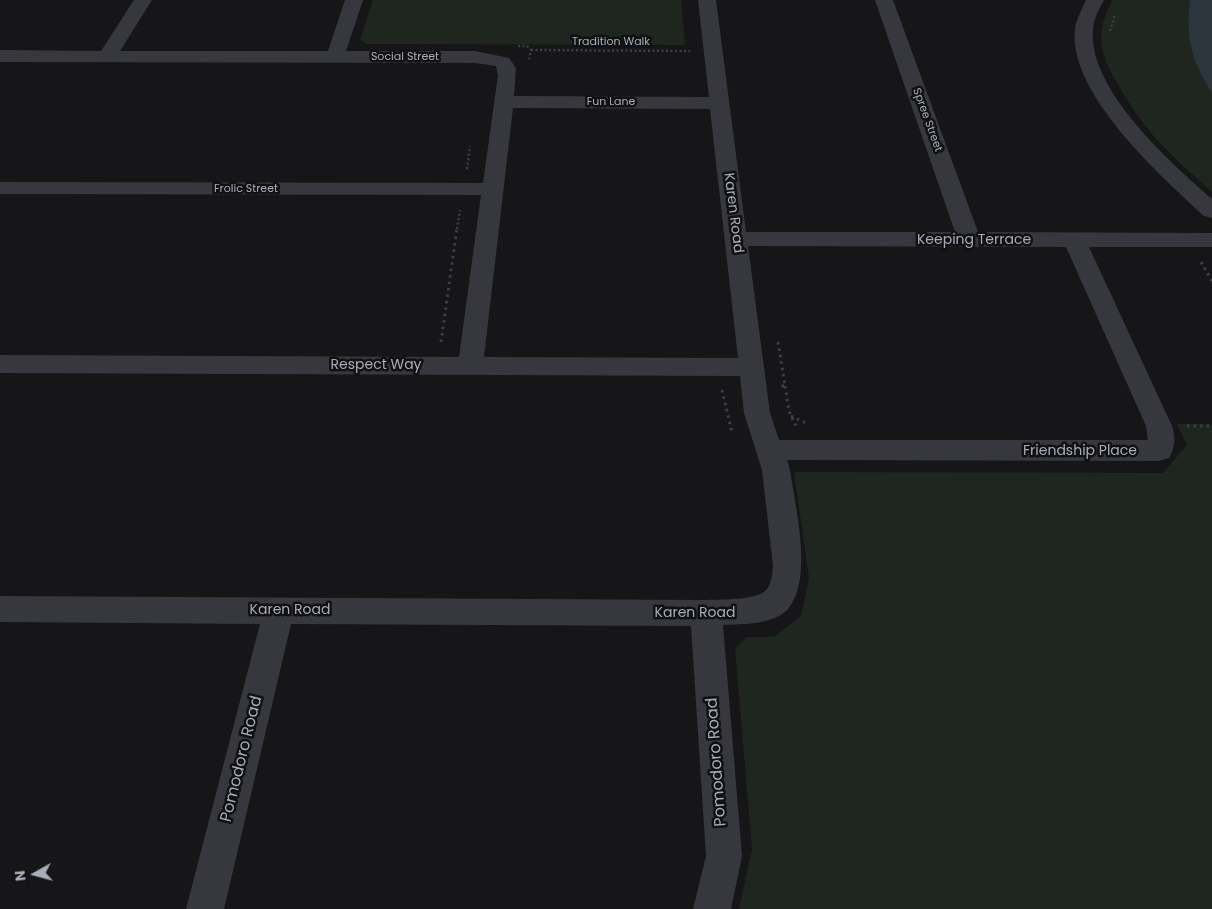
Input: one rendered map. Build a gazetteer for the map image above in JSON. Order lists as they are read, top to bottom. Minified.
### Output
{"streets":{"street":["Social Street","Fun Lane","Spree Street","Frolic Street","Karen Road","Keeping Terrace","Respect Way","Friendship Place","Pomodoro Road"],"path":["Tradition Walk"]},"crossings":[["Social Street","Fun Lane"],["Social Street","Frolic Street"],["Social Street","Respect Way"],["Fun Lane","Karen Road"],["Spree Street","Keeping Terrace"],["Karen Road","Keeping Terrace"],["Karen Road","Respect Way"],["Karen Road","Friendship Place"],["Karen Road","Pomodoro Road"],["Keeping Terrace","Friendship Place"]],"north":"left"}
